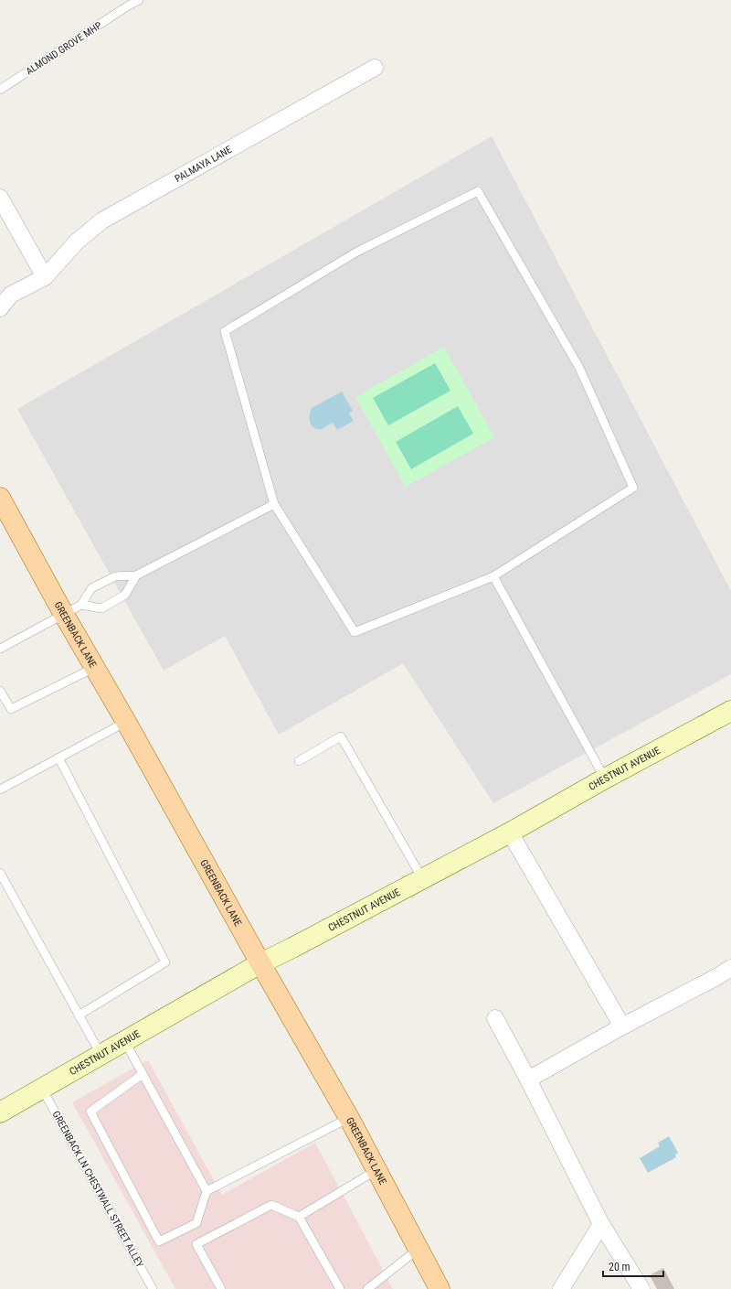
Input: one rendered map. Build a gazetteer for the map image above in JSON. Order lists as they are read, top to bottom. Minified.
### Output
{"streets":{"main road":["GREENBACK LANE"],"street":["PALMAYA LANE","CHESTNUT AVENUE"],"lane":["ALMOND GROVE MHP","GREENBACK LN CHESTWALL STREET ALLEY"]},"crossings":[["GREENBACK LANE","CHESTNUT AVENUE"],["CHESTNUT AVENUE","GREENBACK LN CHESTWALL STREET ALLEY"]],"scale_bar":"20 m"}
